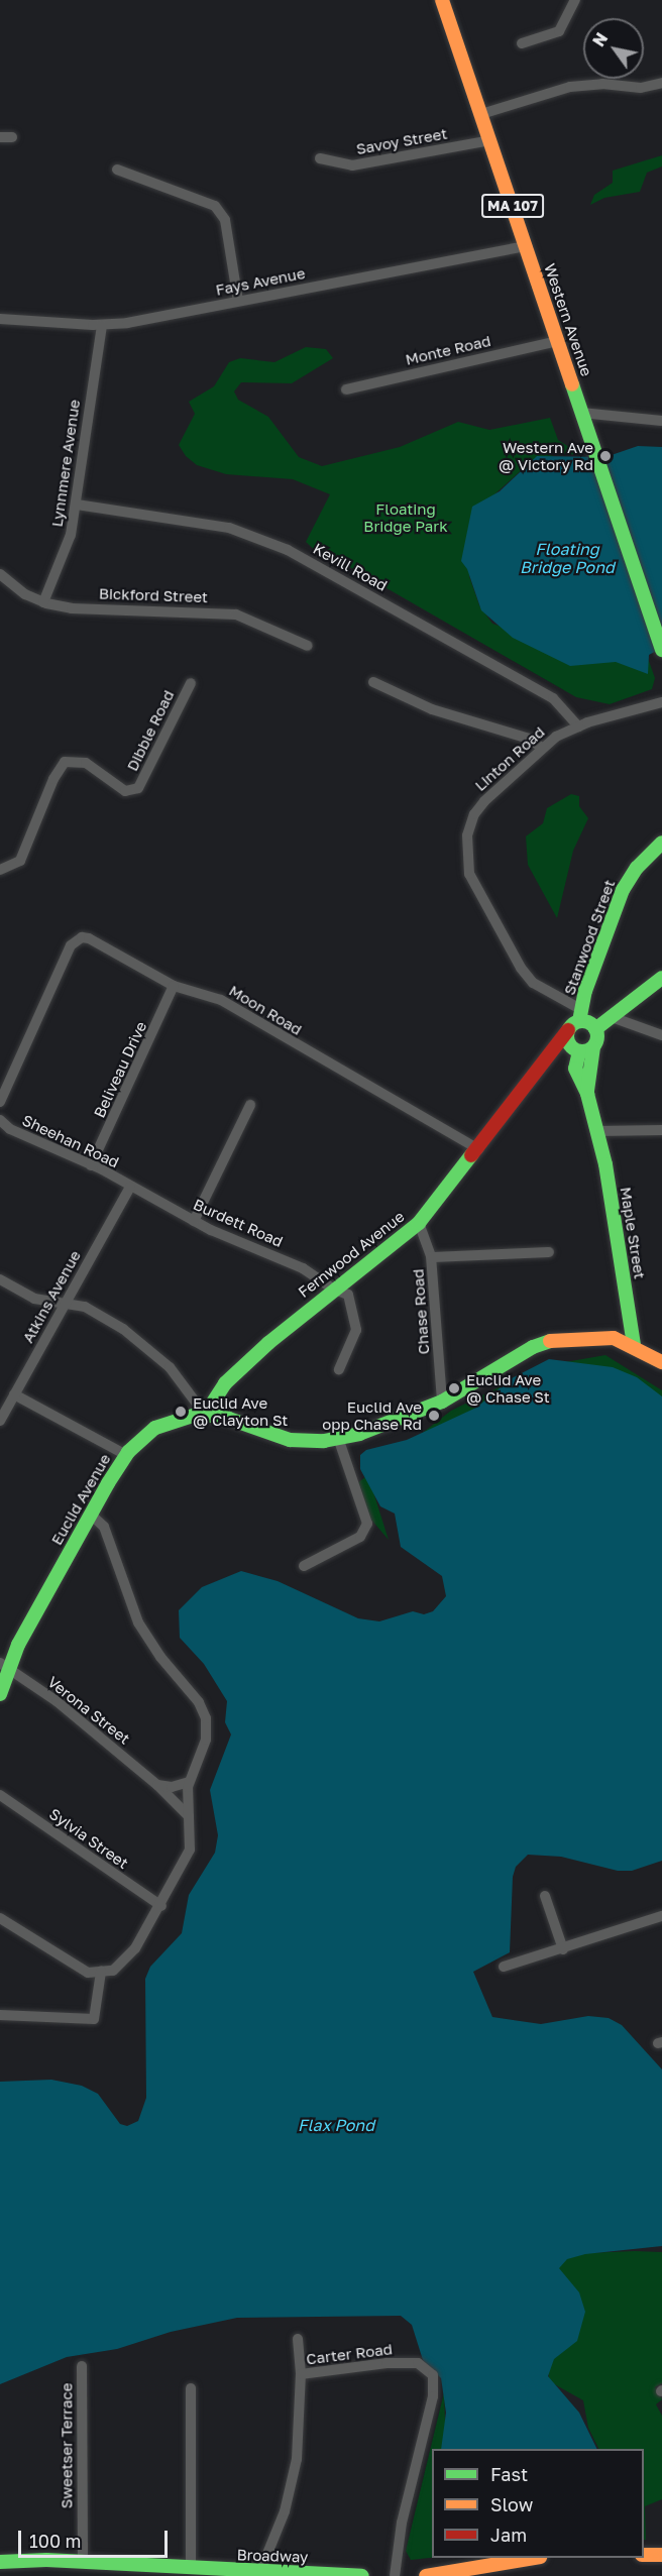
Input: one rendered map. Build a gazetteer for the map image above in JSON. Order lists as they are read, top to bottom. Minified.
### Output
{"streets":{"street":["Savoy Street","MA 107","Fays Avenue","Western Avenue","Monte Road","Lynnmere Avenue","Kevill Road","Bickford Street","Dibble Road","Linton Road","Stanwood Street","Moon Road","Beliveau Drive","Sheehan Road","Burdett Road","Maple Street","Fernwood Avenue","Atkins Avenue","Chase Road","Euclid Avenue","Verona Street","Sylvia Street","Carter Road","Sweetser Terrace","Broadway"]},"crossings":[["Savoy Street","Western Avenue"],["Fays Avenue","Western Avenue"],["Fays Avenue","Lynnmere Avenue"],["Western Avenue","Monte Road"],["Lynnmere Avenue","Kevill Road"],["Lynnmere Avenue","Bickford Street"],["Kevill Road","Linton Road"],["Linton Road","Stanwood Street"],["Linton Road","Maple Street"],["Linton Road","Fernwood Avenue"],["Stanwood Street","Maple Street"],["Stanwood Street","Fernwood Avenue"],["Moon Road","Beliveau Drive"],["Moon Road","Fernwood Avenue"],["Beliveau Drive","Sheehan Road"],["Sheehan Road","Burdett Road"],["Sheehan Road","Atkins Avenue"],["Burdett Road","Fernwood Avenue"],["Burdett Road","Atkins Avenue"],["Maple Street","Fernwood Avenue"],["Maple Street","Euclid Avenue"],["Fernwood Avenue","Chase Road"],["Fernwood Avenue","Euclid Avenue"],["Chase Road","Euclid Avenue"],["Euclid Avenue","Verona Street"],["Carter Road","Broadway"],["Sweetser Terrace","Broadway"]],"water":["Floating Bridge Pond","Flax Pond"],"parks":["Floating Bridge Park"],"places":["Western Ave @ Victory Rd","Euclid Ave @ Chase St","Euclid Ave @ Clayton St","Euclid Ave opp Chase Rd"],"legend":["Fast","Slow","Jam"],"scale_bar":"100 m","north":"top left"}
